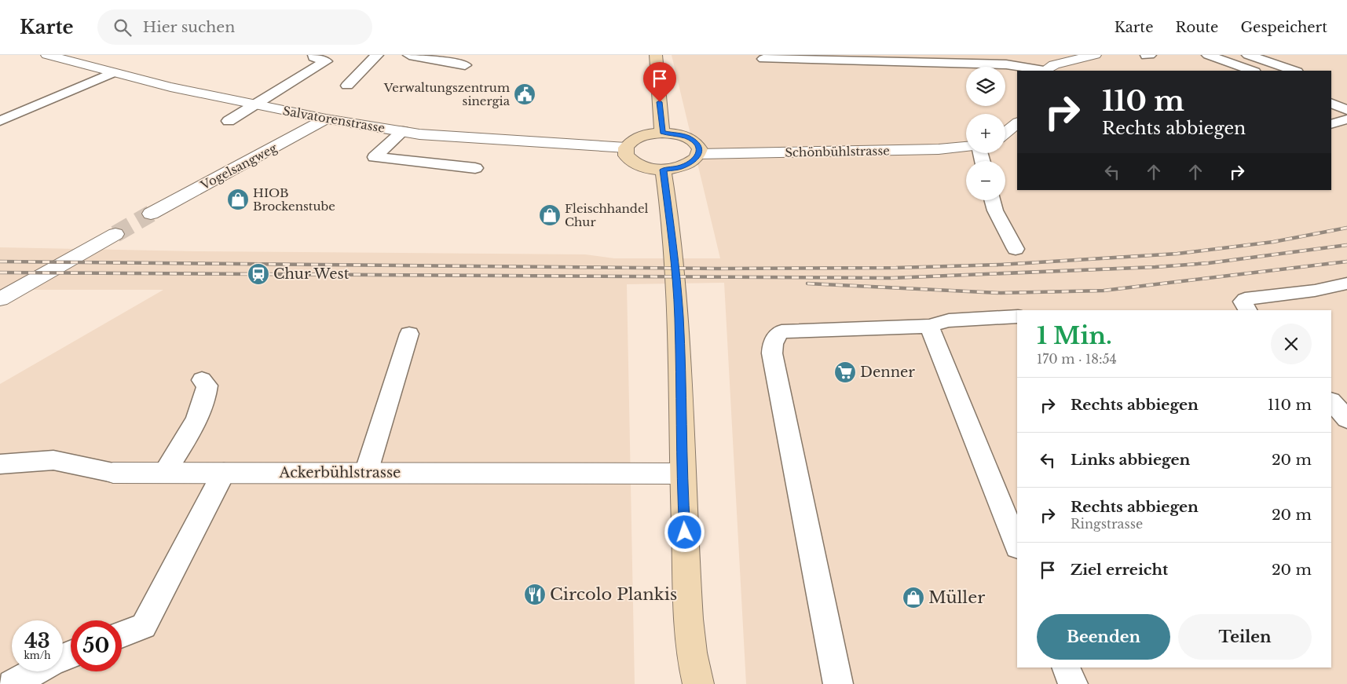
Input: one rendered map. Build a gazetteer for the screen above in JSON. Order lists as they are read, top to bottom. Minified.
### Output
{"streets":{"street":["Salvatorenstrasse","Schönbühlstrasse","Vogelsangweg","Ackerbühlstrasse"]},"crossings":[["Salvatorenstrasse","Vogelsangweg"]],"places":{"public building":["Verwaltungszentrum sinergia"],"shop":["HIOB Brockenstube","Fleischhandel Chur","Müller"],"station":["Chur West"],"supermarket":["Denner"],"restaurant":["Circolo Plankis"]},"page":{"header":"Karte","search":"Hier suchen","nav":["Karte","Route","Gespeichert"],"map_buttons":["+","−"],"turn":["110 m","Rechts abbiegen"],"heading":["1 Min.","170 m · 18:54"],"list":[{"name":"Rechts abbiegen","value":"110 m"},{"name":"Links abbiegen","value":"20 m"},{"name":"Rechts abbiegen","note":"Ringstrasse","value":"20 m"},{"name":"Ziel erreicht","value":"20 m"}],"buttons":["Beenden","Teilen"],"speed":"43 km/h","limit":"50"}}
